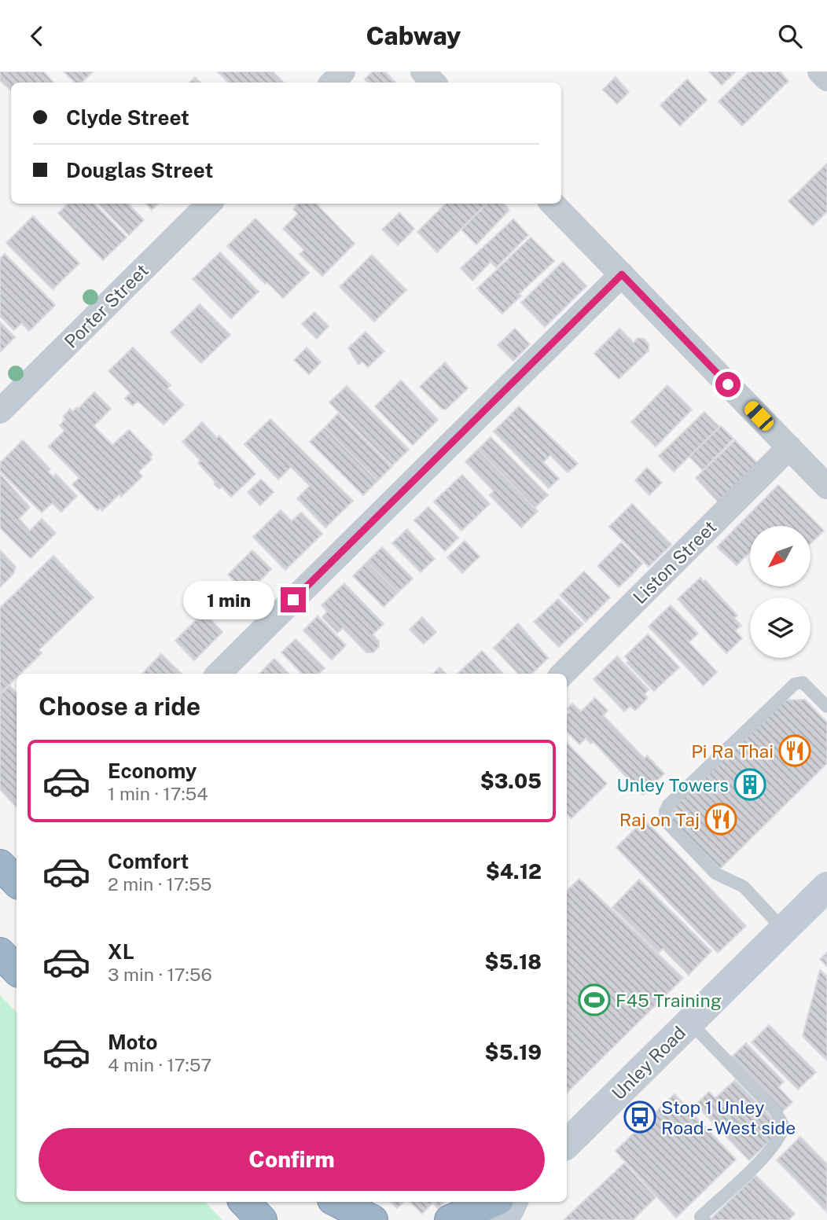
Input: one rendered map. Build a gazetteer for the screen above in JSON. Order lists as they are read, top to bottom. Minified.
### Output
{"streets":{"main road":["Unley Road"],"street":["Porter Street","Liston Street"]},"places":{"restaurant":["Pi Ra Thai","Raj on Taj"],"building":["Unley Towers"],"sports":["F45 Training"],"bus stop":["Stop 1 Unley Road - West side"]},"north":"bottom left","page":{"header":"Cabway","banner":["Clyde Street","Douglas Street"],"bubble":"1 min","heading":"Choose a ride","list":[{"name":"Economy","note":"1 min · 17:54","value":"$3.05"},{"name":"Comfort","note":"2 min · 17:55","value":"$4.12"},{"name":"XL","note":"3 min · 17:56","value":"$5.18"},{"name":"Moto","note":"4 min · 17:57","value":"$5.19"}],"buttons":"Confirm"}}
